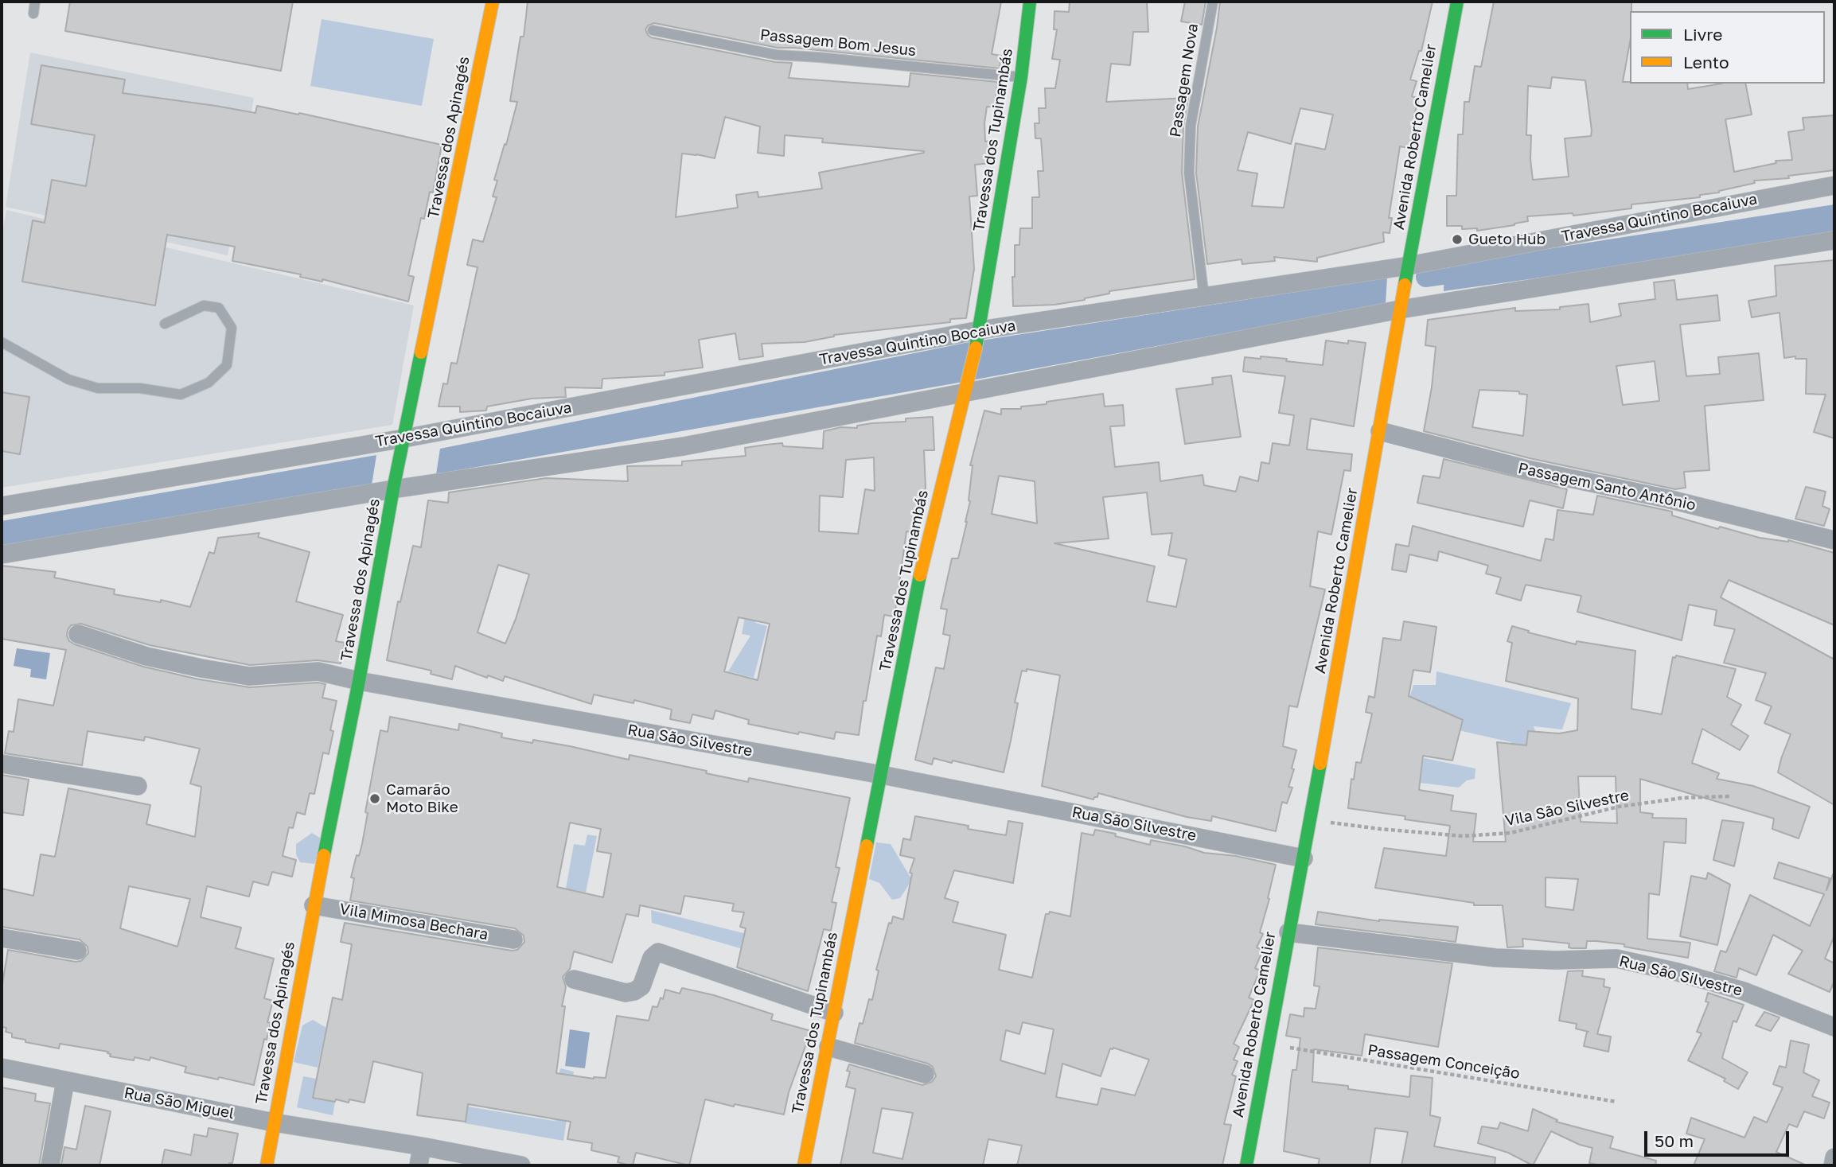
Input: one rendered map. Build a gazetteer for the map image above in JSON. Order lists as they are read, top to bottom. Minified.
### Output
{"streets":{"street":["Avenida Roberto Camelier","Travessa dos Apinagés","Travessa dos Tupinambás","Travessa Quintino Bocaiuva","Passagem Santo Antônio","Rua São Silvestre","Vila Mimosa Bechara","Rua São Miguel"],"lane":["Passagem Bom Jesus","Passagem Nova"],"path":["Vila São Silvestre","Passagem Conceição"]},"crossings":[["Passagem Bom Jesus","Travessa dos Tupinambás"],["Passagem Nova","Travessa Quintino Bocaiuva"],["Avenida Roberto Camelier","Travessa Quintino Bocaiuva"],["Avenida Roberto Camelier","Passagem Santo Antônio"],["Avenida Roberto Camelier","Rua São Silvestre"],["Avenida Roberto Camelier","Vila São Silvestre"],["Avenida Roberto Camelier","Passagem Conceição"],["Travessa dos Apinagés","Travessa Quintino Bocaiuva"],["Travessa dos Apinagés","Rua São Silvestre"],["Travessa dos Apinagés","Vila Mimosa Bechara"],["Travessa dos Apinagés","Rua São Miguel"],["Travessa dos Tupinambás","Travessa Quintino Bocaiuva"],["Travessa dos Tupinambás","Rua São Silvestre"]],"places":["Gueto Hub","Camarão Moto Bike"],"legend":["Livre","Lento"],"scale_bar":"50 m"}
